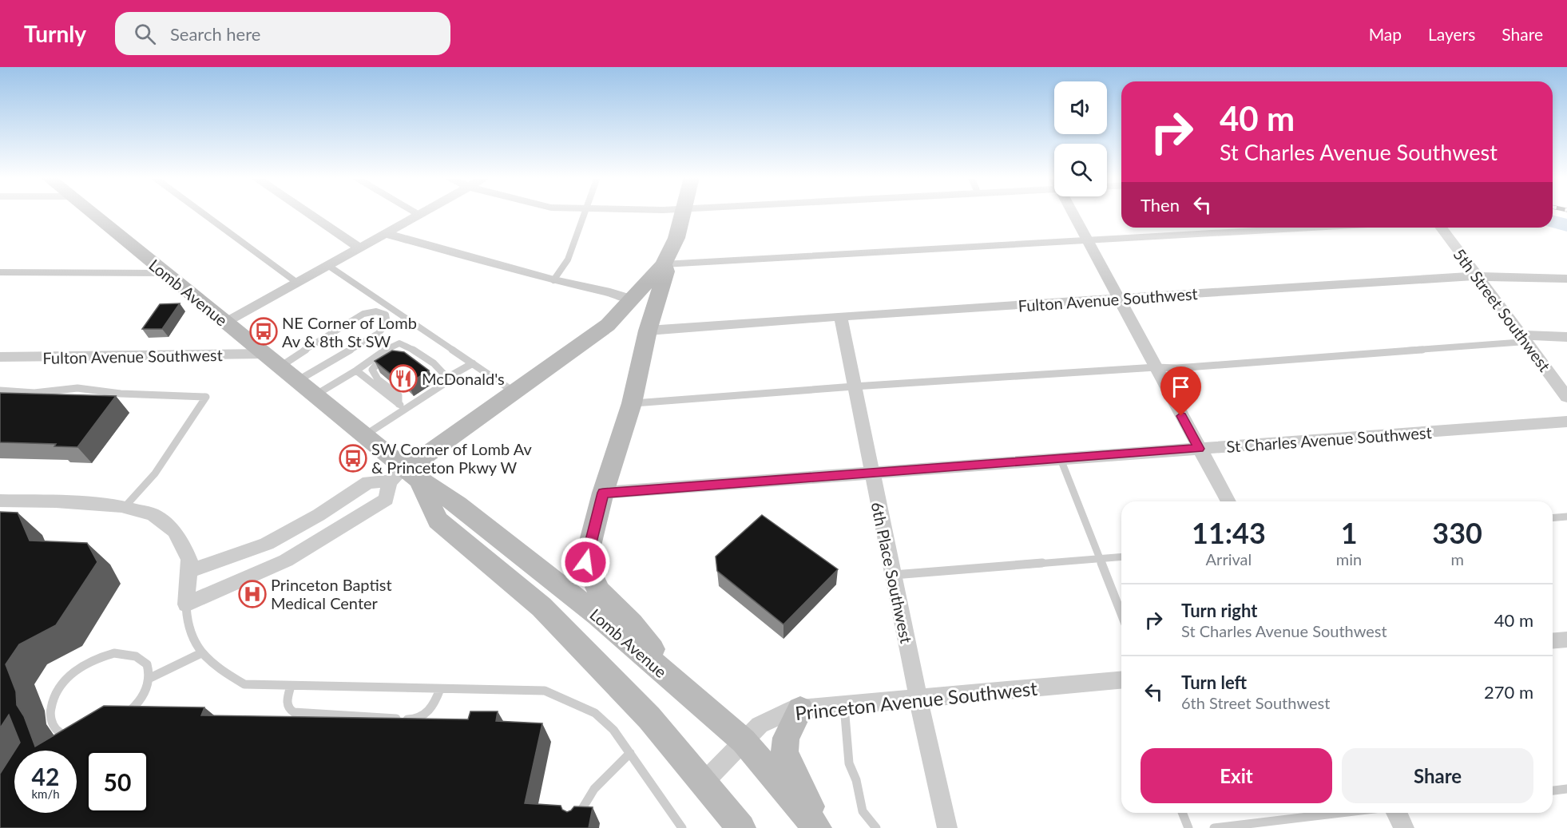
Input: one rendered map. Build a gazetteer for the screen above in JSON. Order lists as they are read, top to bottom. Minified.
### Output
{"streets":{"main road":["Lomb Avenue"],"street":["Fulton Avenue Southwest","5th Street Southwest","St Charles Avenue Southwest","6th Place Southwest","Princeton Avenue Southwest"]},"crossings":[["Lomb Avenue","Fulton Avenue Southwest"],["Lomb Avenue","Princeton Avenue Southwest"],["Fulton Avenue Southwest","5th Street Southwest"],["Fulton Avenue Southwest","6th Place Southwest"],["St Charles Avenue Southwest","6th Place Southwest"],["6th Place Southwest","Princeton Avenue Southwest"]],"places":{"bus stop":["NE Corner of Lomb Av & 8th St SW","SW Corner of Lomb Av & Princeton Pkwy W"],"restaurant":["McDonald's"],"hospital":["Princeton Baptist Medical Center"]},"page":{"header":"Turnly","search":"Search here","nav":["Map","Layers","Share"],"turn":["40 m","St Charles Avenue Southwest"],"then":"Then","eta":["11:43","Arrival","1","min","330","m"],"list":[{"name":"Turn right","note":"St Charles Avenue Southwest","value":"40 m"},{"name":"Turn left","note":"6th Street Southwest","value":"270 m"}],"buttons":["Exit","Share"],"speed":"42 km/h","limit":"50"}}
